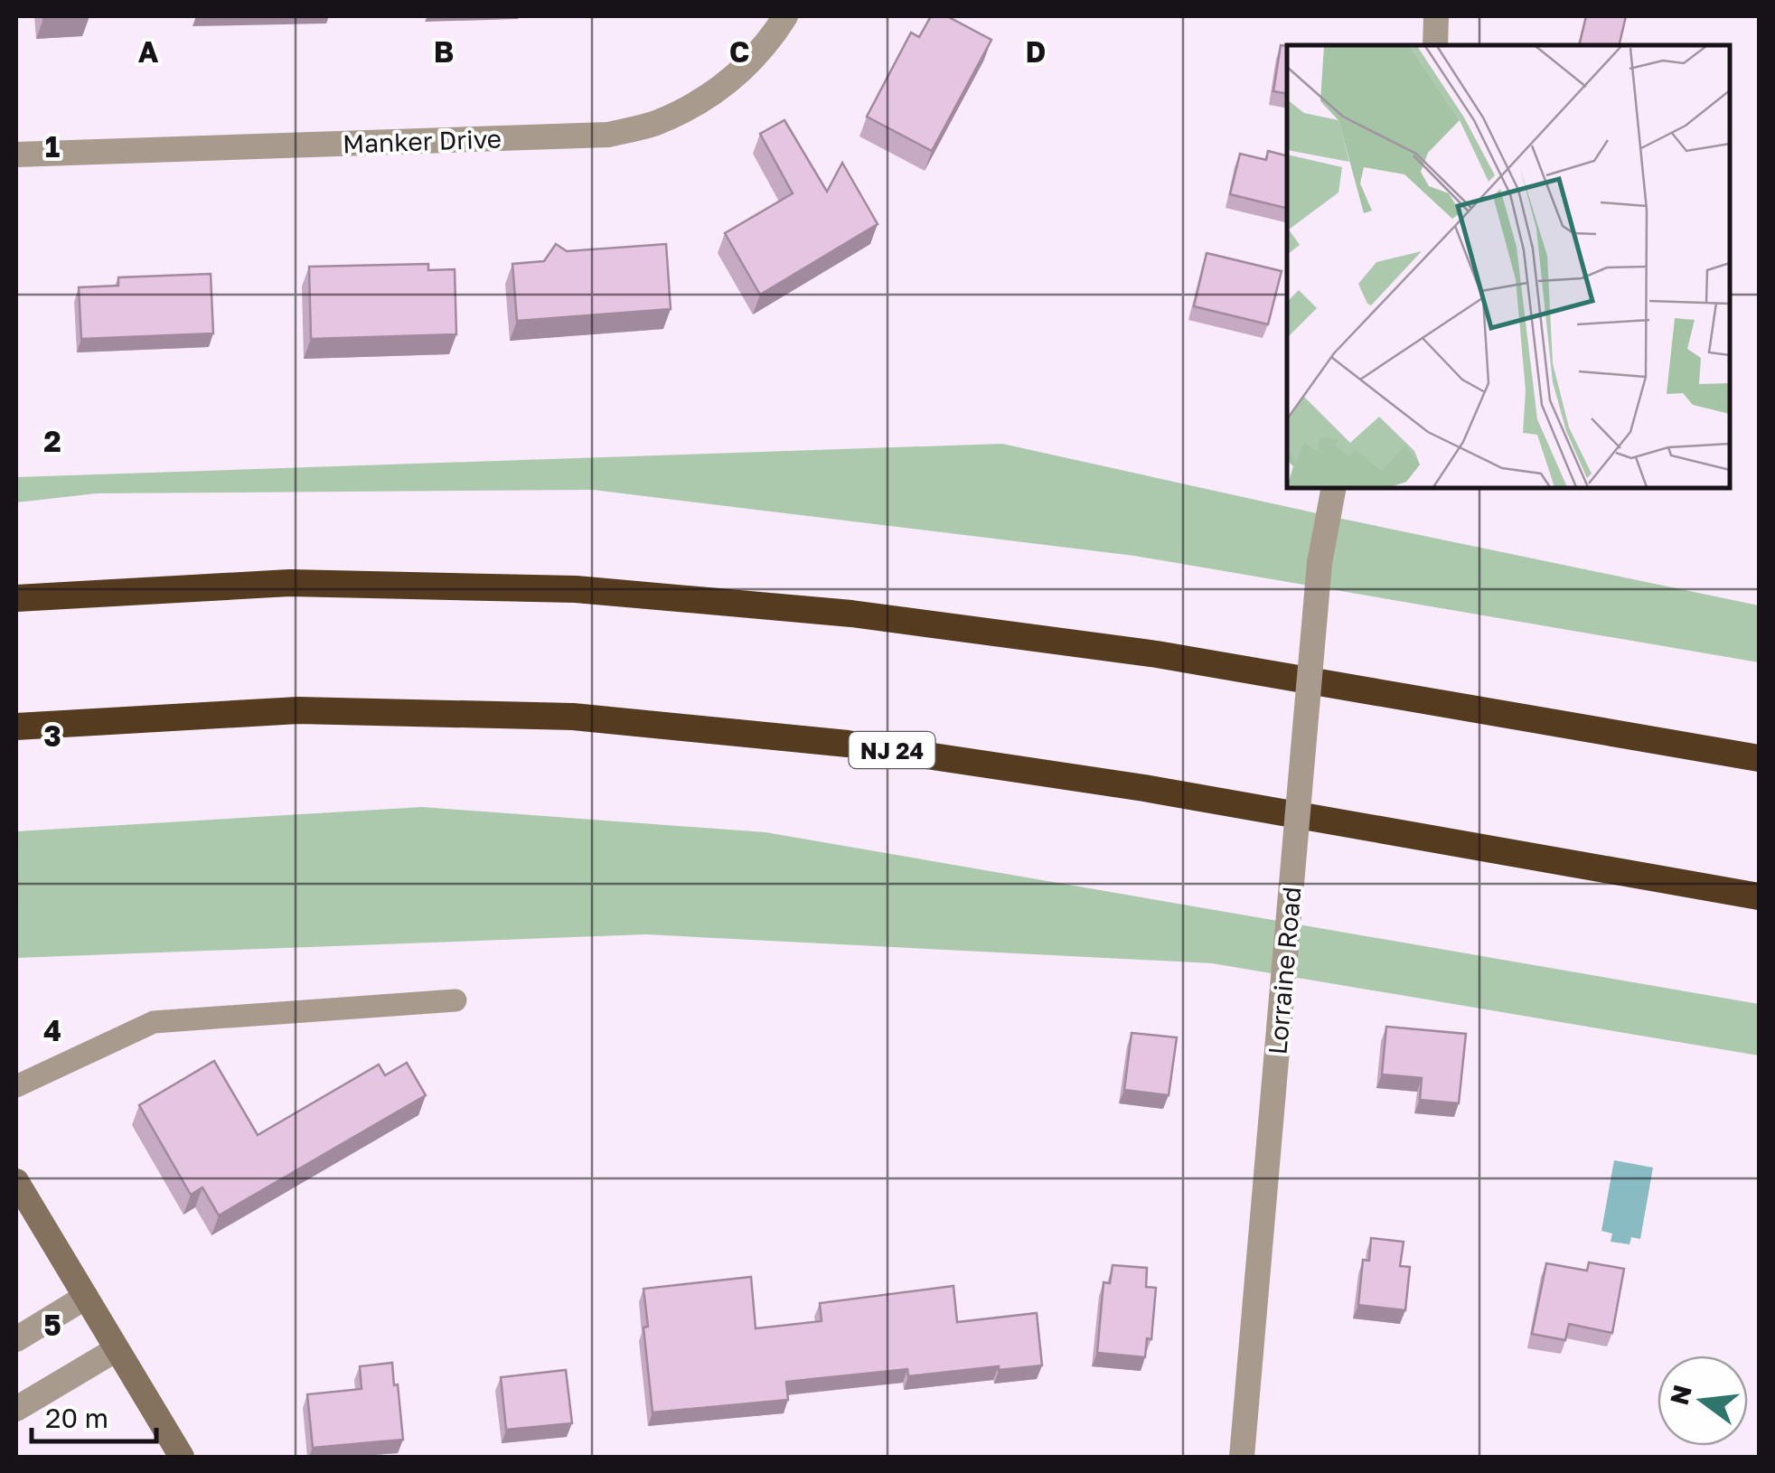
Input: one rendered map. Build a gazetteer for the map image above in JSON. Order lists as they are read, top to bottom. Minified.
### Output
{"streets":{"highway":["NJ 24"],"street":["Manker Drive","Lorraine Road"]},"scale_bar":"20 m","north":"left","grid":{"columns":["A","B","C","D"],"rows":["1","2","3","4","5"]}}
